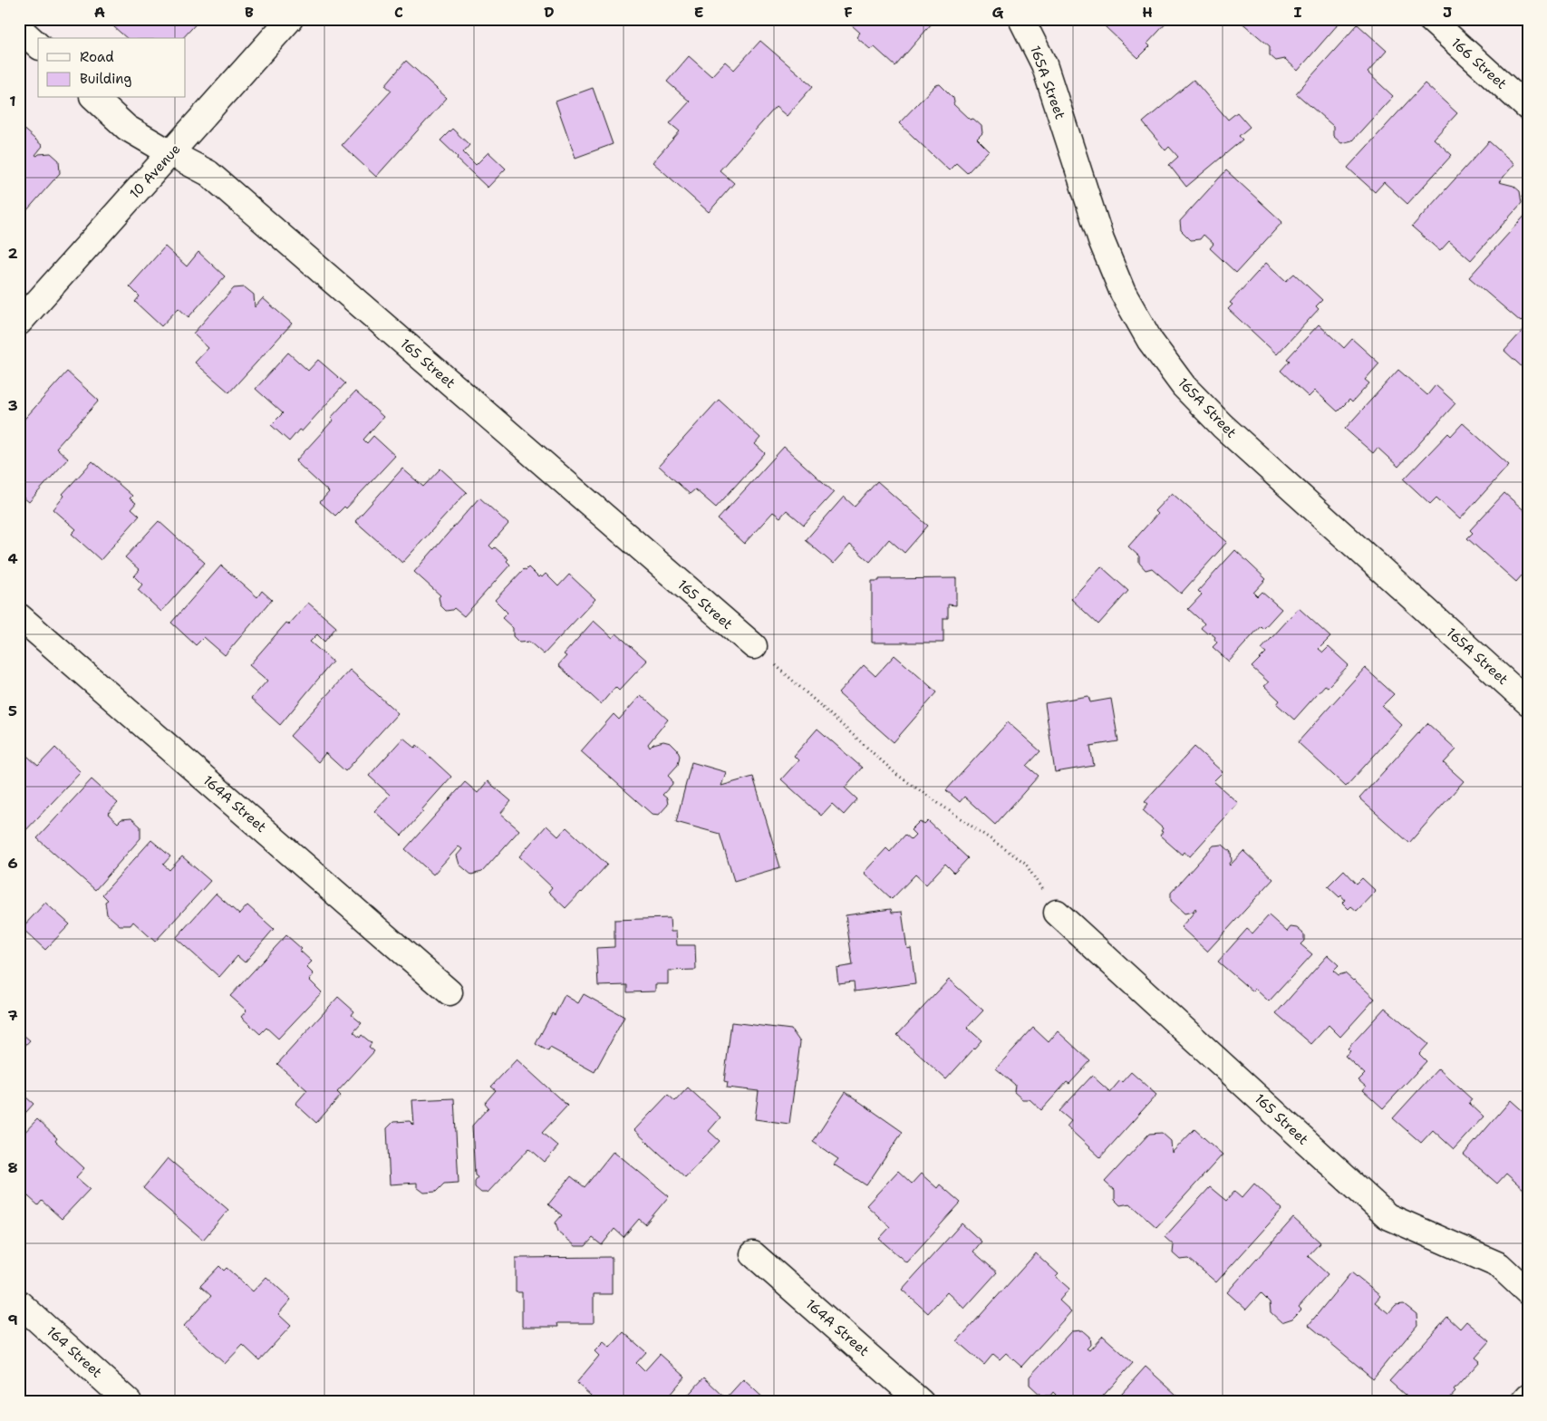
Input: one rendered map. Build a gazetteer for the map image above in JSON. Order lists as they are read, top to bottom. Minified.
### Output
{"streets":{"street":["166 Street","165A Street","10 Avenue","165 Street","164A Street","164 Street"]},"crossings":[["10 Avenue","165 Street"]],"legend":["Road","Building"],"grid":{"columns":["A","B","C","D","E","F","G","H","I","J"],"rows":["1","2","3","4","5","6","7","8","9"]}}
